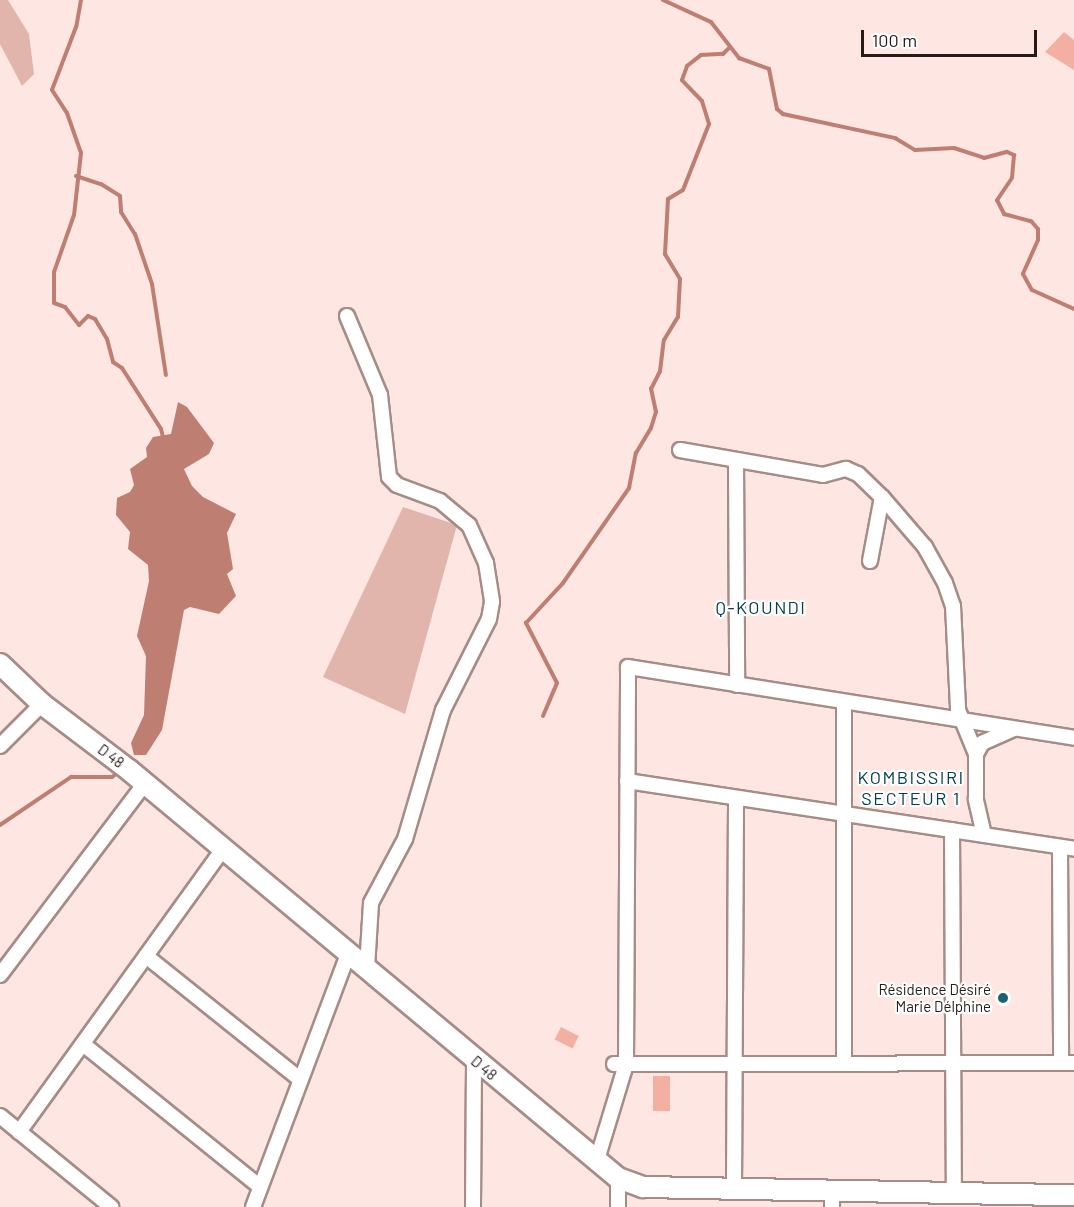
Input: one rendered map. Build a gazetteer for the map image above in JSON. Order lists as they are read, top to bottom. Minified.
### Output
{"streets":{"street":["D 48"]},"districts":["Q-KOUNDI","KOMBISSIRI SECTEUR 1"],"places":["Résidence Désiré Marie Délphine"],"scale_bar":"100 m"}
